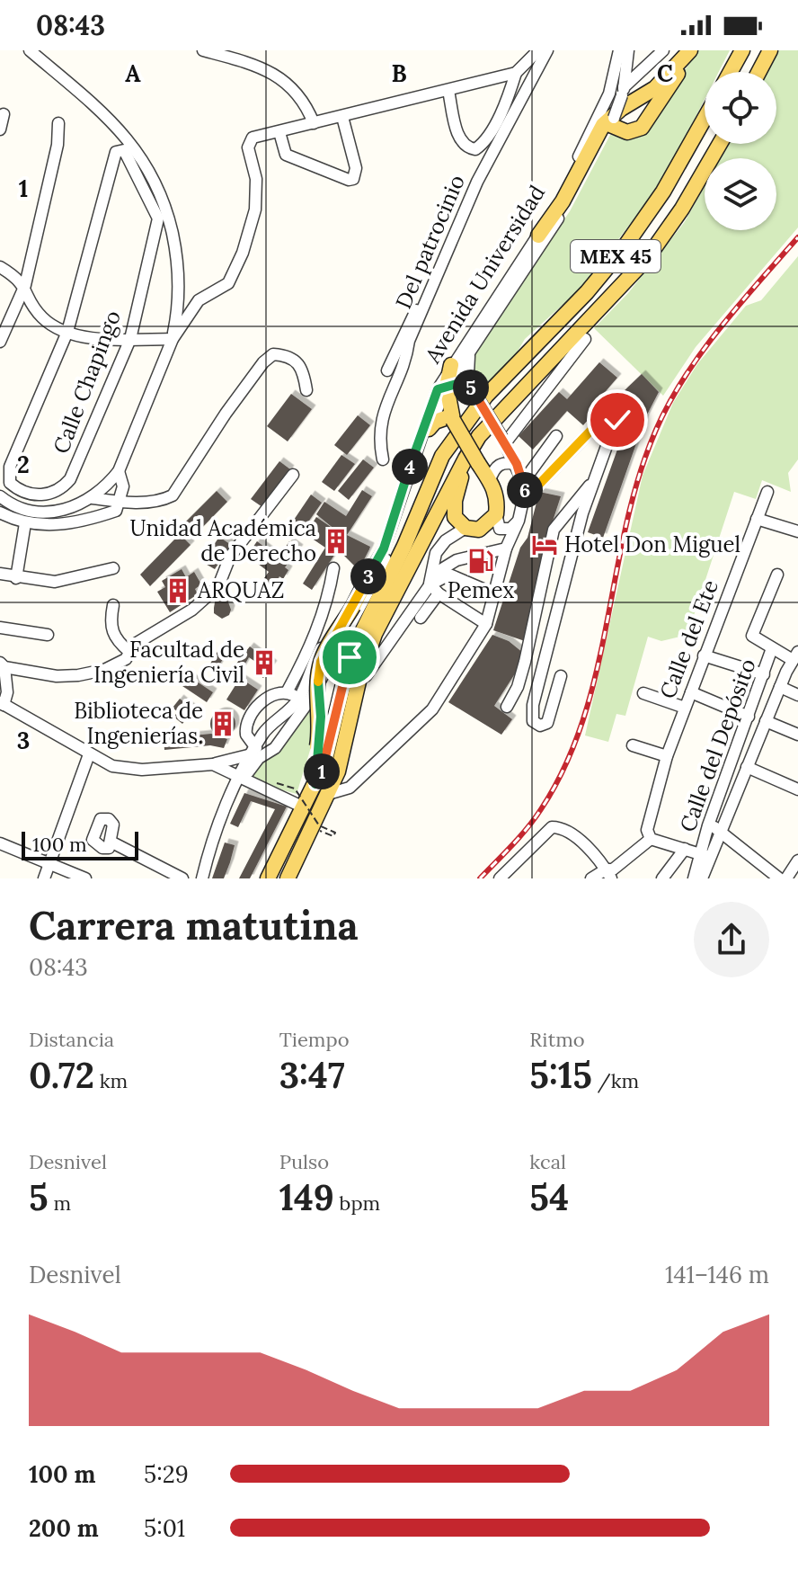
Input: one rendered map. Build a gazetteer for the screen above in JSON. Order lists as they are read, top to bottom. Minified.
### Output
{"streets":{"main road":["MEX 45"],"street":["Del patrocinio","Avenida Universidad","Calle Chapingo","Calle del Ete","Calle del Depósito"]},"places":{"building":["Unidad Académica de Derecho","ARQUAZ","Facultad de Ingeniería Civil","Biblioteca de Ingenierías."],"hotel":["Hotel Don Miguel"],"fuel station":["Pemex"]},"scale_bar":"100 m","page":{"status":"08:43","pins":["5","4","6","3","1"],"scale":"100 m","heading":["Carrera matutina","08:43"],"stats":[["Distancia","0.72 km"],["Tiempo","3:47"],["Ritmo","5:15 /km"],["Desnivel","5 m"],["Pulso","149 bpm"],["kcal","54"]],"chart":["Desnivel","141–146 m"],"list":[{"name":"100 m","note":"5:29"},{"name":"200 m","note":"5:01"}]},"grid":{"columns":["A","B","C"],"rows":["1","2","3"]}}
